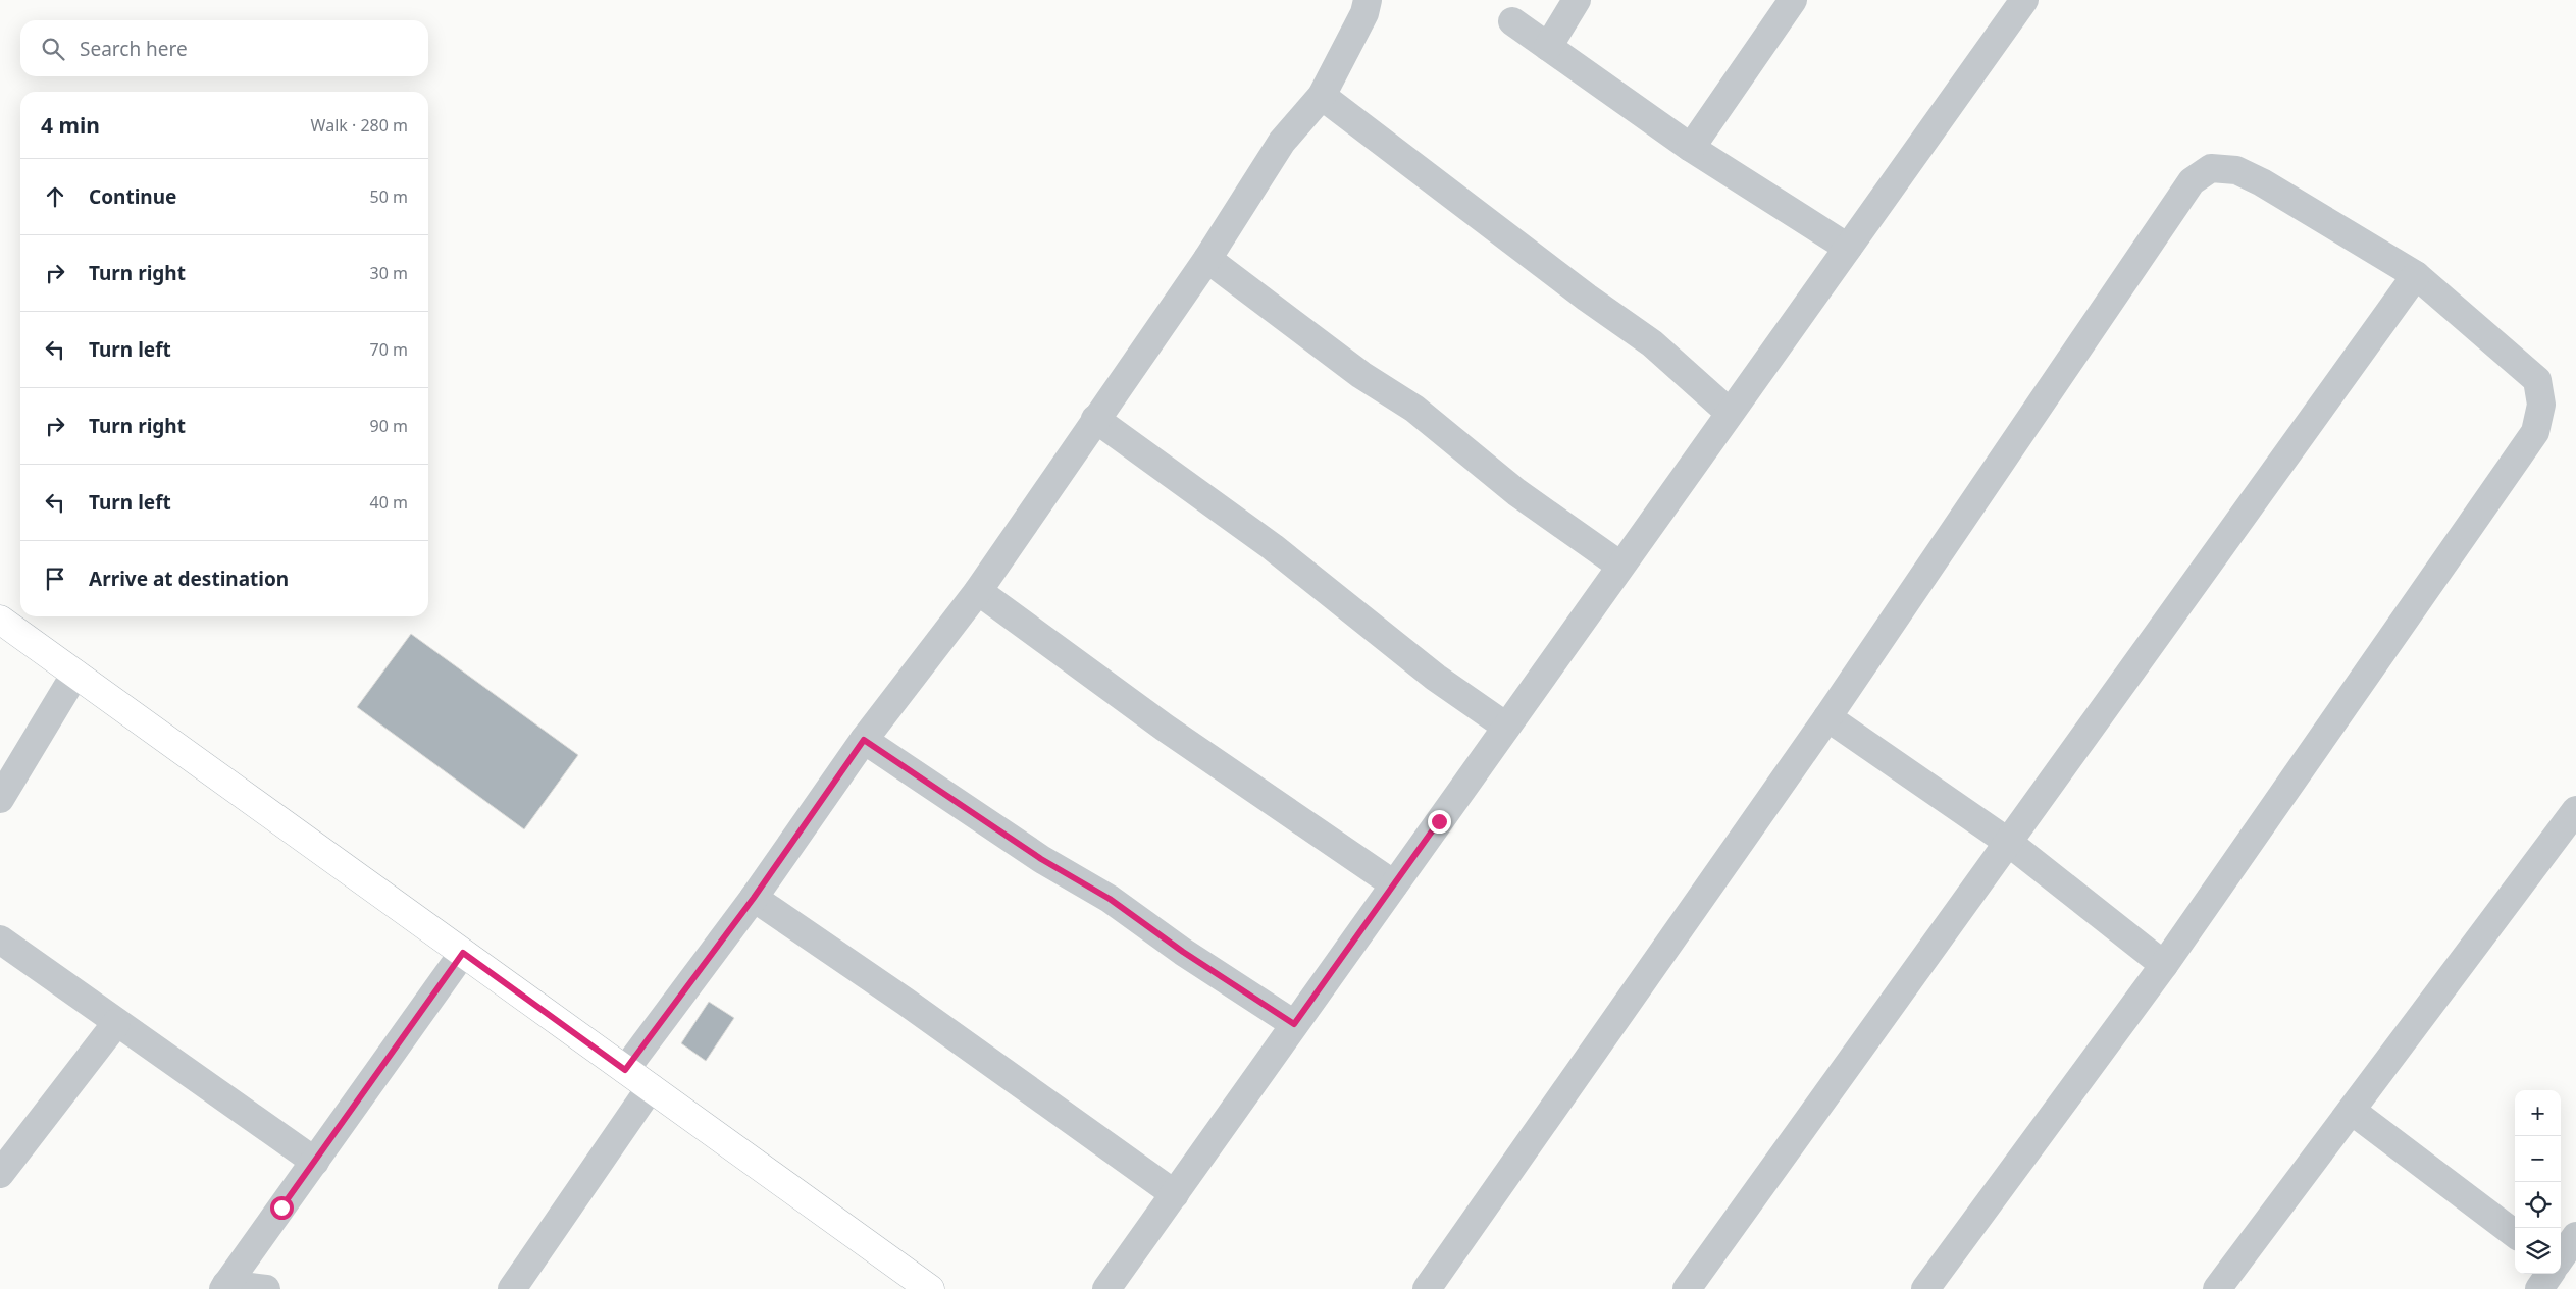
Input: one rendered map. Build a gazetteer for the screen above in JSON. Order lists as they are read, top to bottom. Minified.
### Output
{"page":{"search":"Search here","heading":["4 min","Walk · 280 m"],"list":[["Continue","50 m"],["Turn right","30 m"],["Turn left","70 m"],["Turn right","90 m"],["Turn left","40 m"],"Arrive at destination"],"map_buttons":["+","−"]}}
